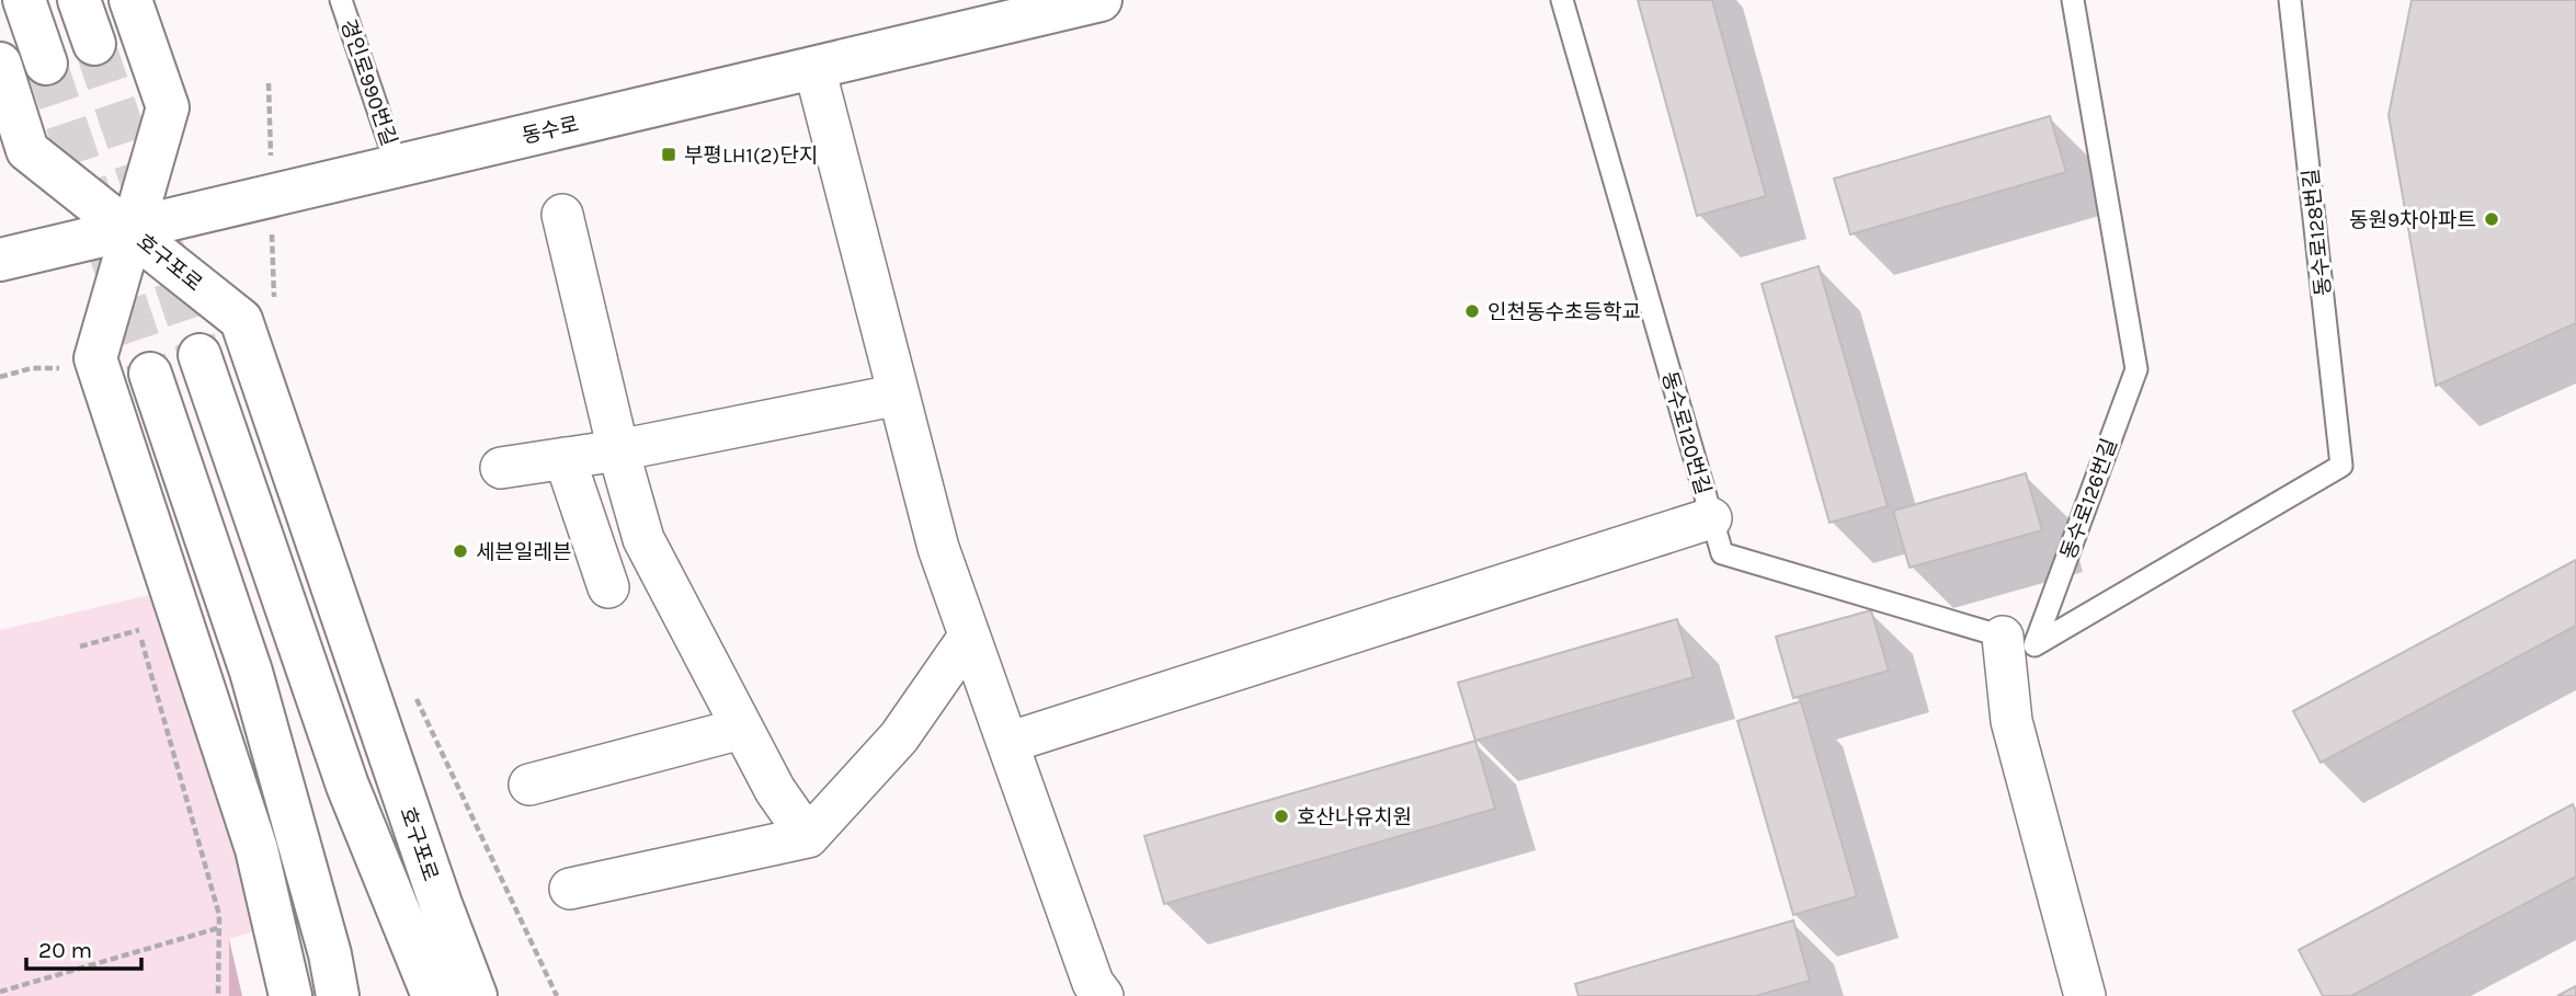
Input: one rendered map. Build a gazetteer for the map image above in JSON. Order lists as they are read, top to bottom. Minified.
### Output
{"streets":{"main road":["동수로","호구포로"],"lane":["경인로990번길","동수로128번길","동수로120번길","동수로126번길"]},"crossings":[["경인로990번길","동수로"],["동수로","호구포로"],["동수로128번길","동수로120번길"],["동수로128번길","동수로126번길"],["동수로120번길","동수로126번길"]],"places":{"transit":["부평LH1(2)단지"],"other":["동원9차아파트","인천동수초등학교","세븐일레븐","호산나유치원"]},"scale_bar":"20 m"}
